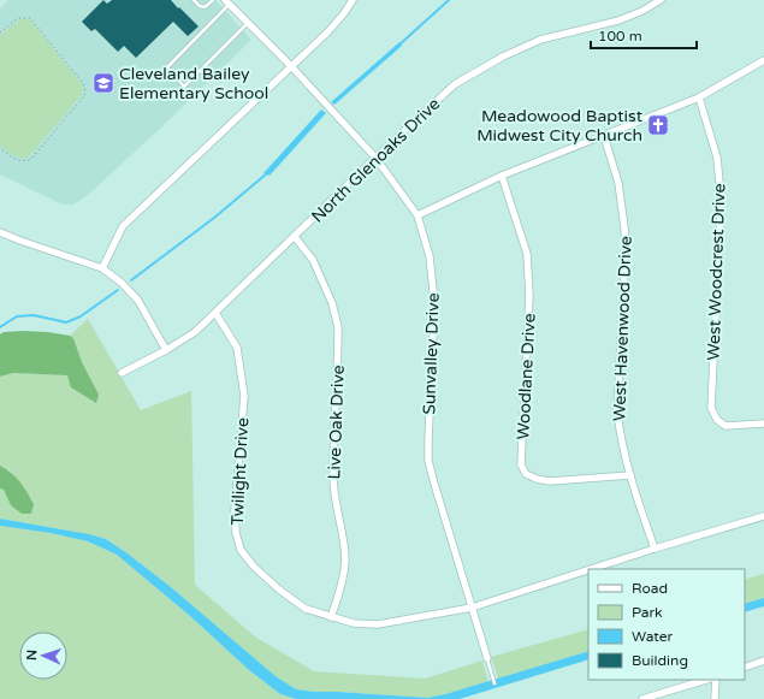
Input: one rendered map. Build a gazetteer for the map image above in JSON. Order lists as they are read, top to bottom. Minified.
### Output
{"streets":{"street":["North Glenoaks Drive","West Woodcrest Drive","West Havenwood Drive","Sunvalley Drive","Woodlane Drive","Live Oak Drive","Twilight Drive"]},"crossings":[["North Glenoaks Drive","Sunvalley Drive"],["North Glenoaks Drive","Live Oak Drive"],["North Glenoaks Drive","Twilight Drive"],["West Havenwood Drive","Woodlane Drive"],["West Havenwood Drive","Twilight Drive"],["Sunvalley Drive","Twilight Drive"],["Live Oak Drive","Twilight Drive"]],"places":{"school or university":["Cleveland Bailey Elementary School"],"church":["Meadowood Baptist Midwest City Church"]},"legend":["Road","Park","Water","Building"],"scale_bar":"100 m","north":"left"}
